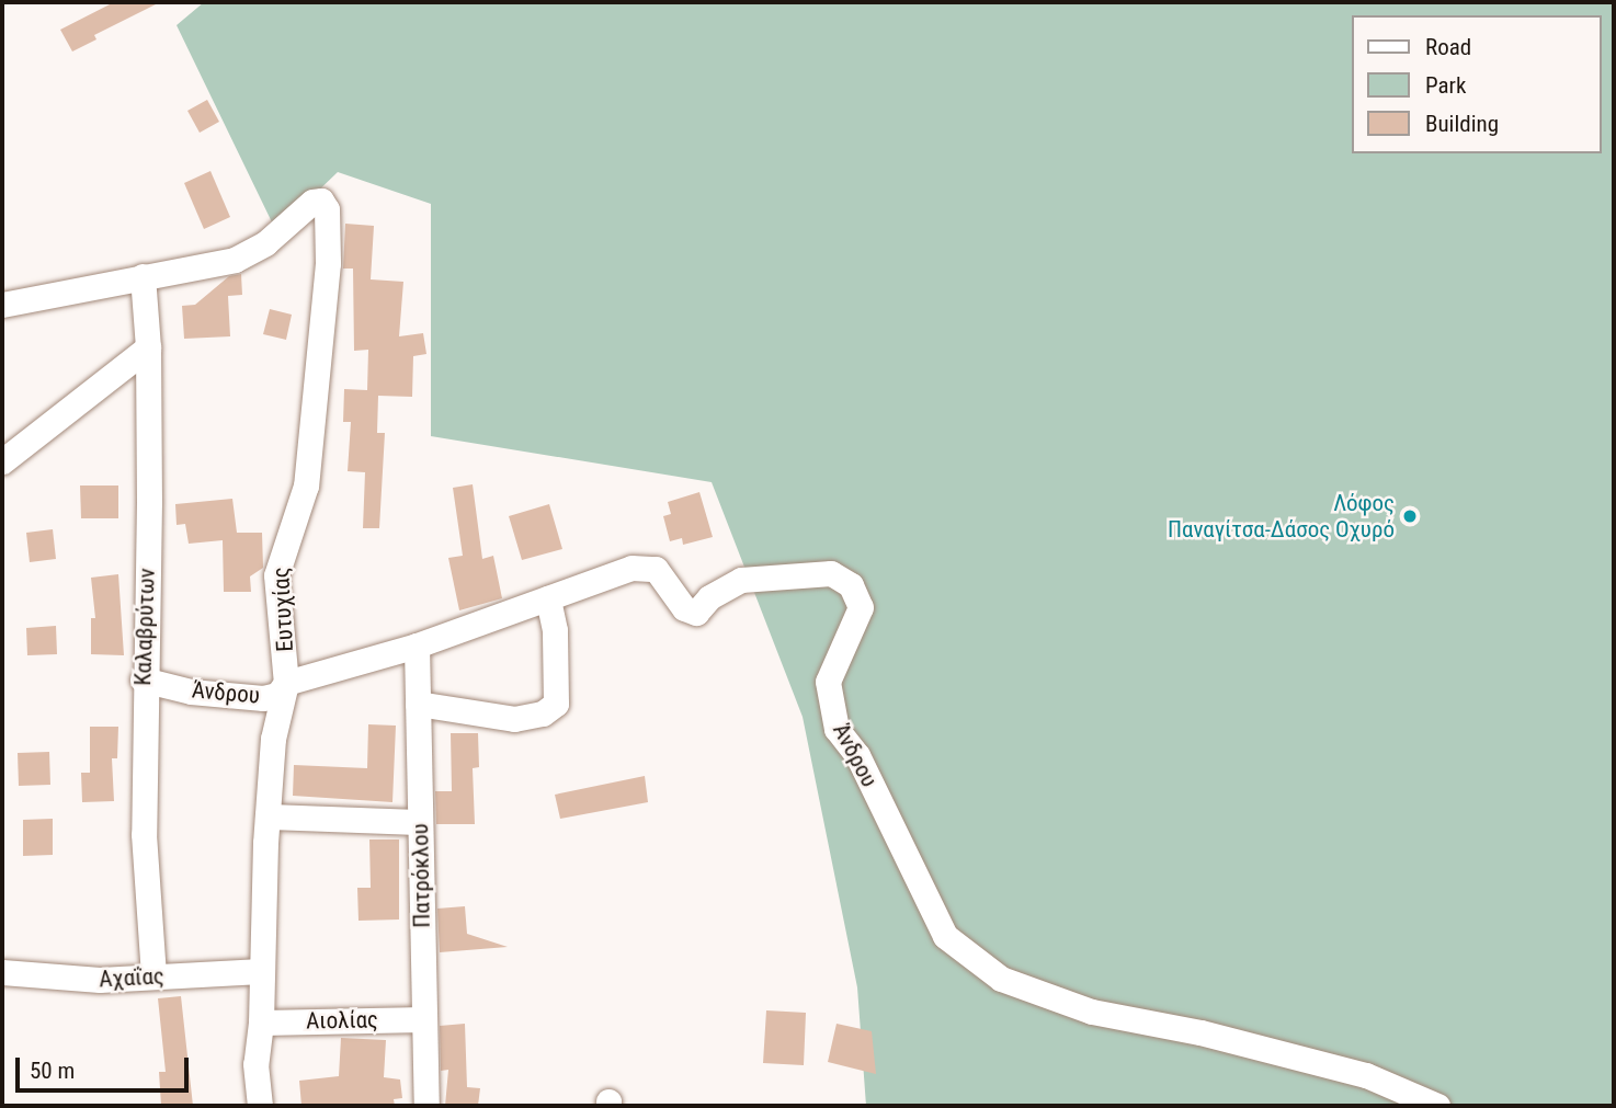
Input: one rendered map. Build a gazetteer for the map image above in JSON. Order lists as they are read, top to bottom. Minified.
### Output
{"streets":{"street":["Ευτυχίας","Καλαβρύτων","Άνδρου","Πατρόκλου","Αχαΐας","Αιολίας"]},"crossings":[["Ευτυχίας","Καλαβρύτων"],["Ευτυχίας","Άνδρου"],["Ευτυχίας","Αχαΐας"],["Ευτυχίας","Αιολίας"],["Καλαβρύτων","Άνδρου"],["Καλαβρύτων","Αχαΐας"],["Άνδρου","Πατρόκλου"],["Πατρόκλου","Αιολίας"]],"places":["Λόφος Παναγίτσα-Δάσος Οχυρό"],"legend":["Road","Park","Building"],"scale_bar":"50 m"}
